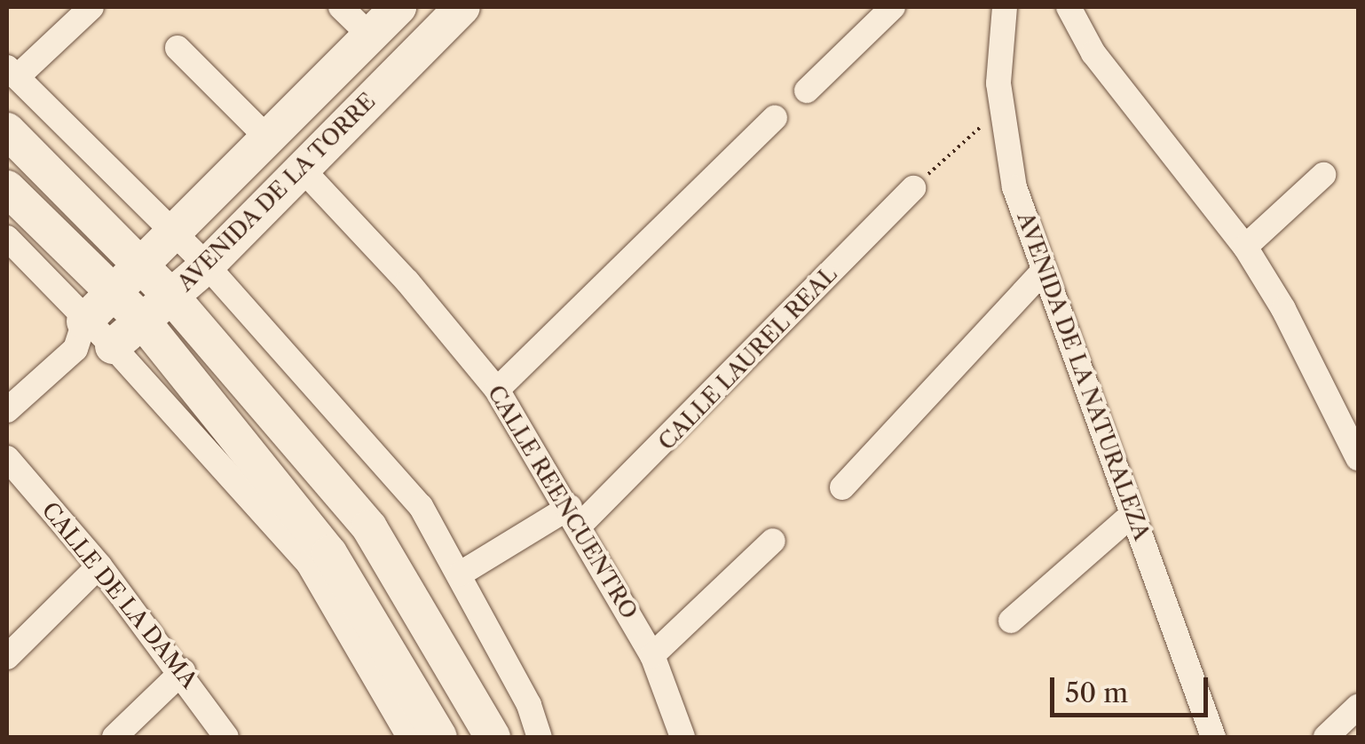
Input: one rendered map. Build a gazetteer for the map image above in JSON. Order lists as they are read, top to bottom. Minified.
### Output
{"streets":{"street":["AVENIDA DE LA TORRE","CALLE LAUREL REAL","AVENIDA DE LA NATURALEZA","CALLE REENCUENTRO","CALLE DE LA DAMA"]},"crossings":[["AVENIDA DE LA TORRE","CALLE REENCUENTRO"],["CALLE LAUREL REAL","CALLE REENCUENTRO"]],"scale_bar":"50 m"}
